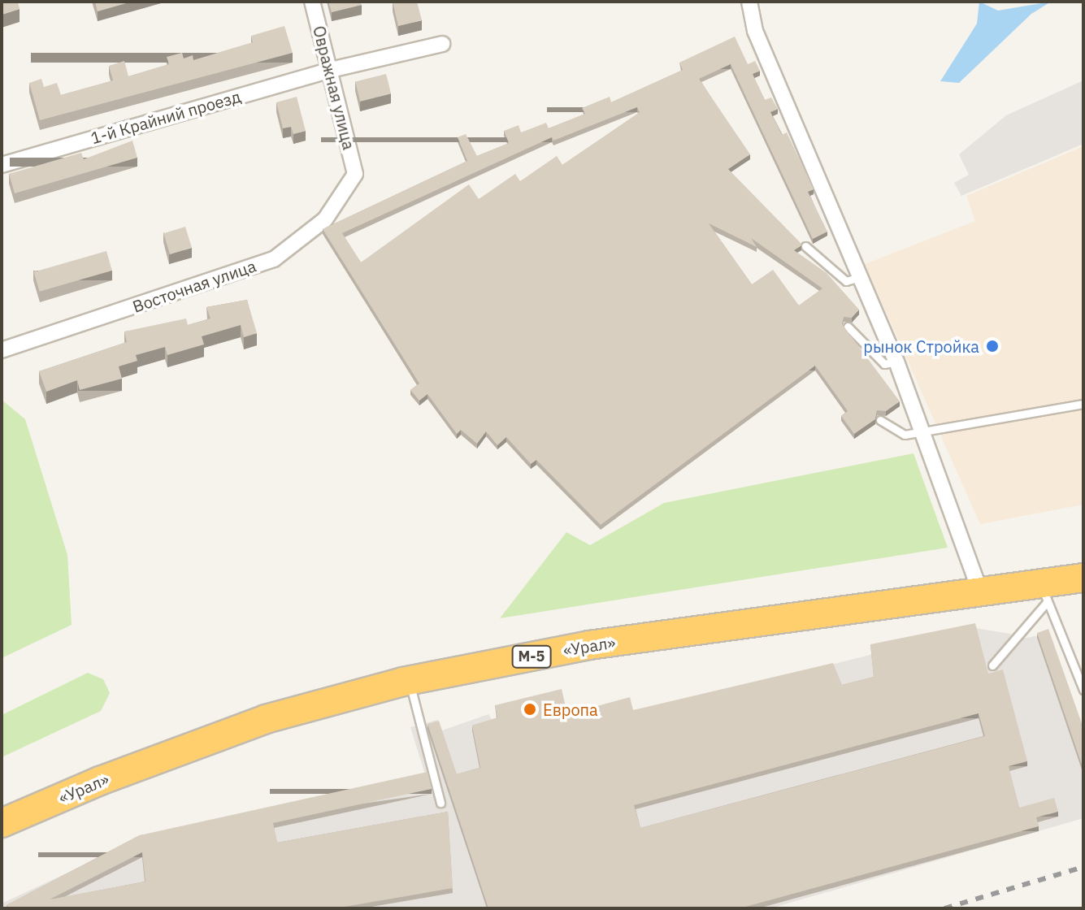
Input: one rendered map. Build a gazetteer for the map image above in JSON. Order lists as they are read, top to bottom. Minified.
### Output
{"streets":{"highway":["«Урал»","М-5"],"street":["Овражная улица","1-й Крайний проезд","Восточная улица"]},"crossings":[["Овражная улица","1-й Крайний проезд"],["Овражная улица","Восточная улица"]],"places":["рынок Стройка","Европа"]}
